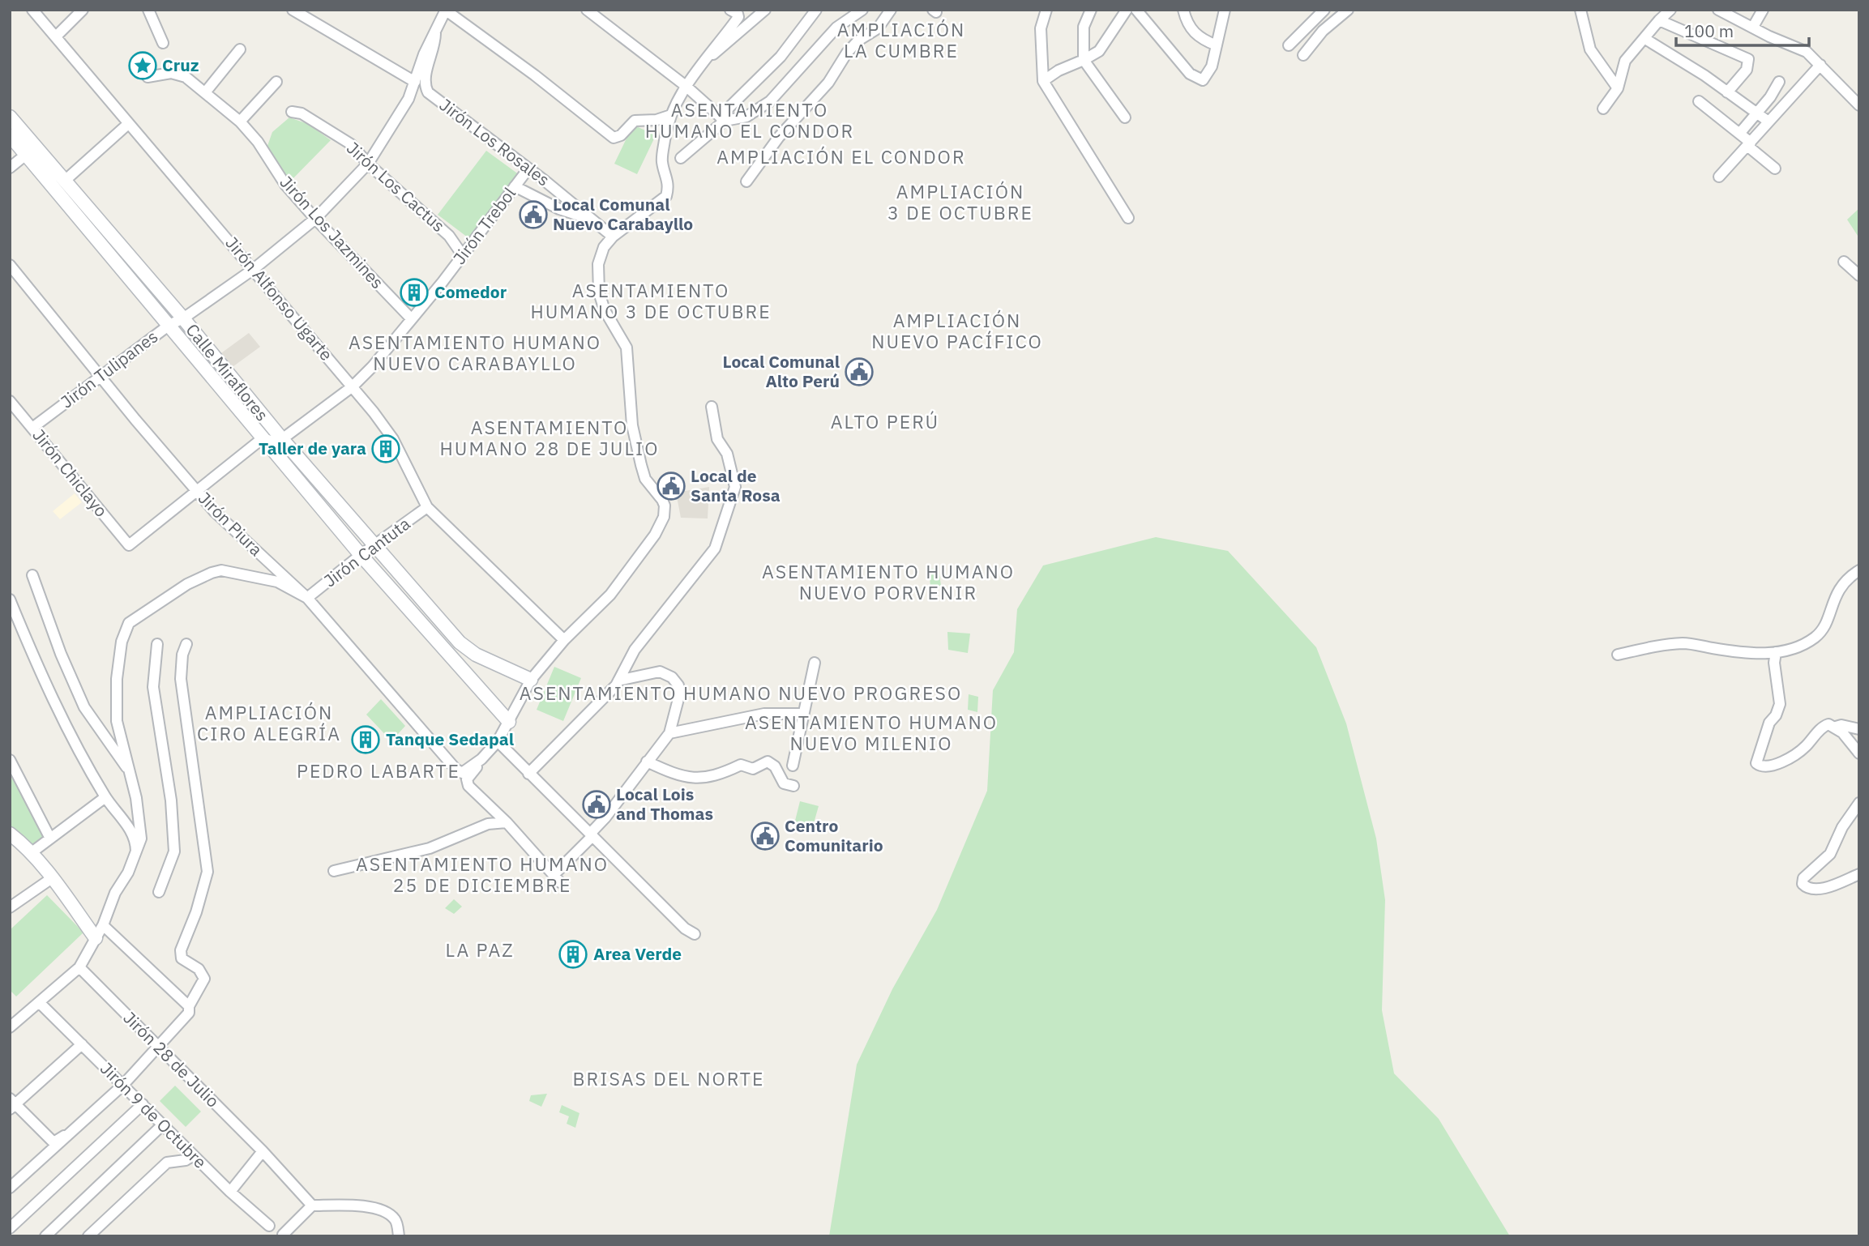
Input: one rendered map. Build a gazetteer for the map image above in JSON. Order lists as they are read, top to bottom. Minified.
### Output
{"streets":{"street":["Jirón Los Rosales","Jirón Los Cactus","Jirón Trebol","Jirón Los Jazmines","Jirón Alfonso Ugarte","Jirón Tulipanes","Calle Miraflores","Jirón Chiclayo","Jirón Piura","Jirón Cantuta","Jirón 28 de Julio","Jirón 9 de Octubre"]},"crossings":[["Jirón Los Rosales","Jirón Trebol"],["Jirón Los Rosales","Jirón Tulipanes"],["Jirón Los Cactus","Jirón Trebol"],["Jirón Los Cactus","Jirón Tulipanes"],["Jirón Trebol","Jirón Los Jazmines"],["Jirón Trebol","Jirón Alfonso Ugarte"],["Jirón Trebol","Calle Miraflores"],["Jirón Los Jazmines","Jirón Tulipanes"],["Jirón Alfonso Ugarte","Jirón Tulipanes"],["Jirón Alfonso Ugarte","Jirón Cantuta"],["Jirón Tulipanes","Calle Miraflores"],["Jirón Tulipanes","Jirón Chiclayo"],["Jirón Tulipanes","Jirón Piura"],["Calle Miraflores","Jirón Cantuta"],["Jirón Chiclayo","Jirón Piura"],["Jirón Piura","Jirón Cantuta"]],"districts":["AMPLIACIÓN LA CUMBRE","ASENTAMIENTO HUMANO EL CONDOR","AMPLIACIÓN EL CONDOR","AMPLIACIÓN 3 DE OCTUBRE","ASENTAMIENTO HUMANO 3 DE OCTUBRE","AMPLIACIÓN NUEVO PACÍFICO","ASENTAMIENTO HUMANO NUEVO CARABAYLLO","ALTO PERÚ","ASENTAMIENTO HUMANO 28 DE JULIO","ASENTAMIENTO HUMANO NUEVO PORVENIR","ASENTAMIENTO HUMANO NUEVO PROGRESO","AMPLIACIÓN CIRO ALEGRÍA","ASENTAMIENTO HUMANO NUEVO MILENIO","PEDRO LABARTE","ASENTAMIENTO HUMANO 25 DE DICIEMBRE","LA PAZ","BRISAS DEL NORTE"],"places":{"place":["Cruz"],"public building":["Local Comunal Nuevo Carabayllo","Local Comunal Alto Perú","Local de Santa Rosa","Local Lois and Thomas","Centro Comunitario"],"building":["Comedor","Taller de yara","Tanque Sedapal","Area Verde"]},"scale_bar":"100 m"}
